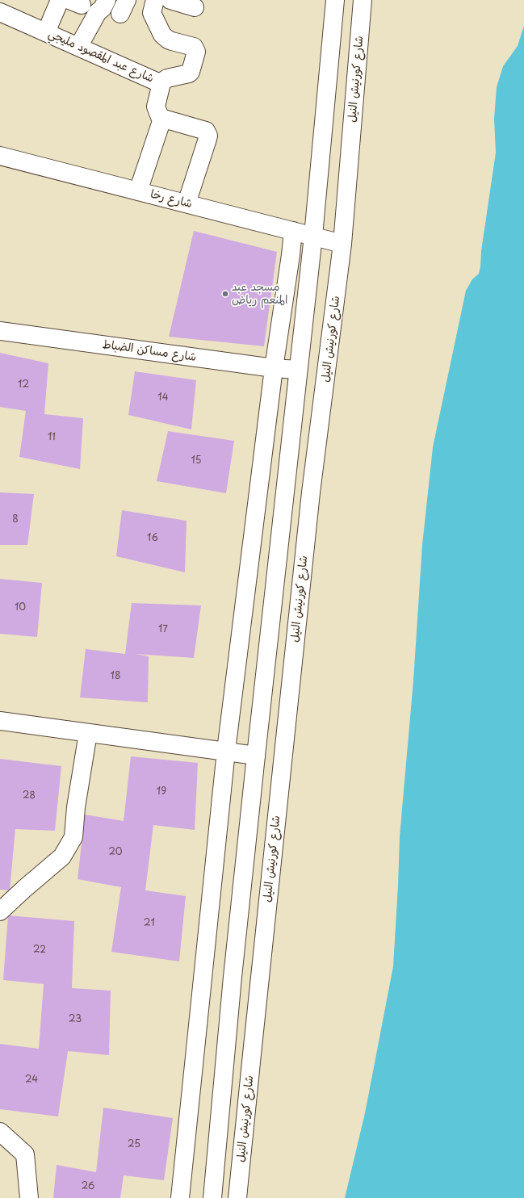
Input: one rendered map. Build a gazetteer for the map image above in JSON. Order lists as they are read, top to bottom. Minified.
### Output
{"streets":{"main road":["شارع عبد المقصود مليجي","شارع كورنيش النيل","شارع رخا","شارع مساكن الضباط"]},"crossings":[["شارع كورنيش النيل","شارع رخا"]],"places":["مسجد عبد المنعم رياض"],"house_numbers":["12","14","11","15","8","16","10","17","18","19","28","20","21","22","23","24","25","26"]}
